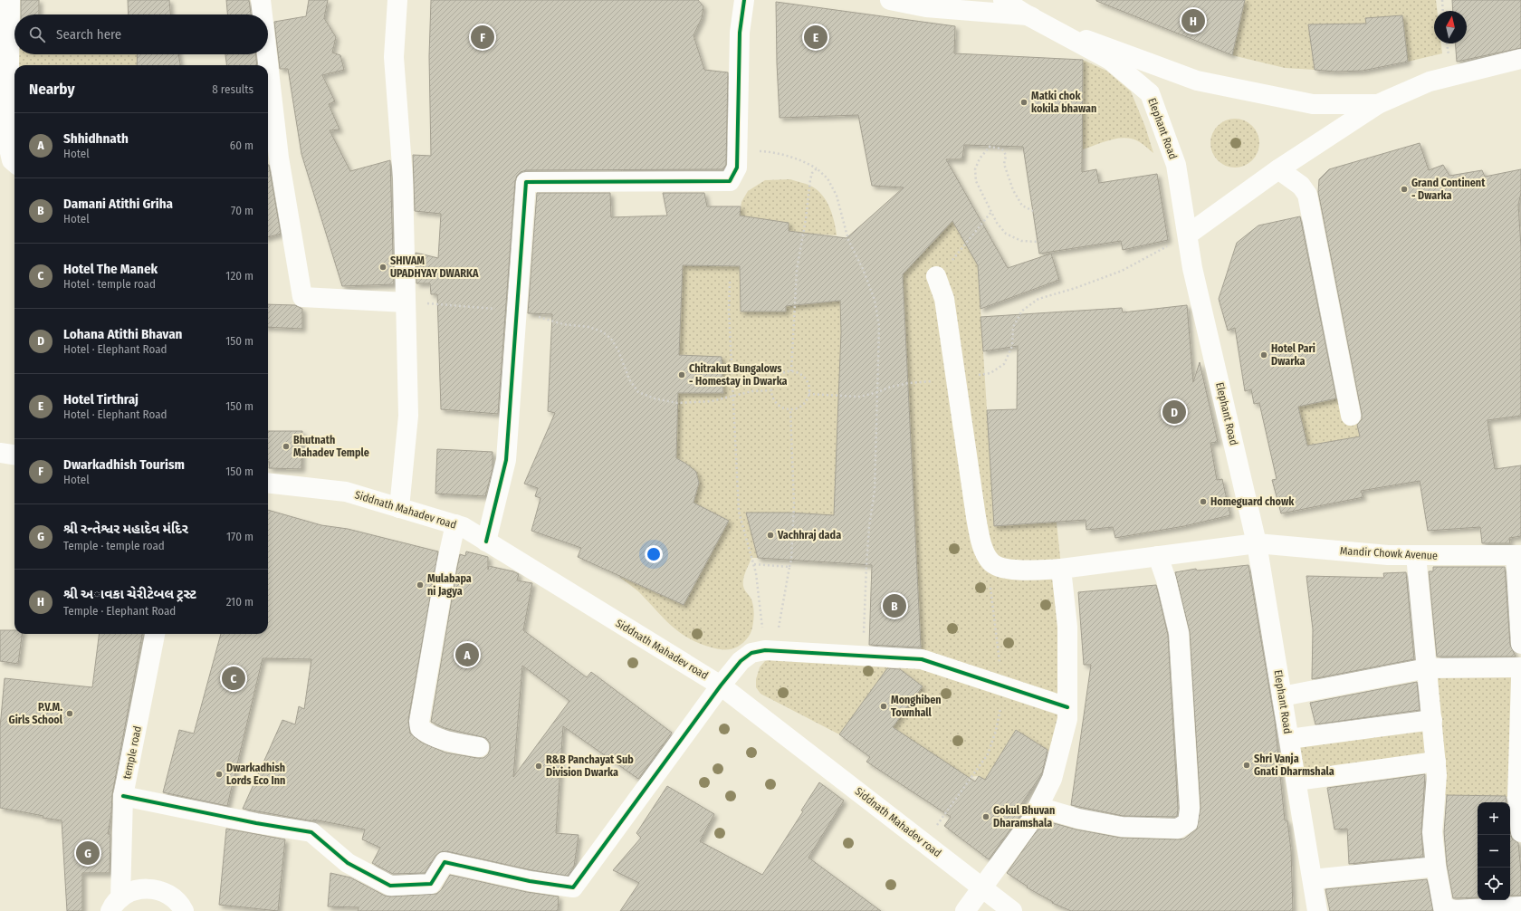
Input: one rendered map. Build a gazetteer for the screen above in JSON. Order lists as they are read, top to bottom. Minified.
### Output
{"streets":{"street":["Elephant Road","Siddnath Mahadev road","Mandir Chowk Avenue","temple road"]},"crossings":[["Elephant Road","Mandir Chowk Avenue"]],"places":["Matki chok kokila bhawan","Grand Continent - Dwarka","SHIVAM UPADHYAY DWARKA","Hotel Pari Dwarka","Chitrakut Bungalows - Homestay in Dwarka","Bhutnath Mahadev Temple","Homeguard chowk","Vachhraj dada","Mulabapa ni Jagya","Monghiben Townhall","P.V.M. Girls School","Shri Vanja Gnati Dharmshala","R&B Panchayat Sub Division Dwarka","Dwarkadhish Lords Eco Inn","Gokul Bhuvan Dharamshala"],"north":"top","page":{"pins":["H","E","F","D","B","A","C","G"],"search":"Search here","heading":["Nearby","8 results"],"list":[{"mark":"A","name":"Shhidhnath","note":"Hotel","value":"60 m"},{"mark":"B","name":"Damani Atithi Griha","note":"Hotel","value":"70 m"},{"mark":"C","name":"Hotel The Manek","note":"Hotel · temple road","value":"120 m"},{"mark":"D","name":"Lohana Atithi Bhavan","note":"Hotel · Elephant Road","value":"150 m"},{"mark":"E","name":"Hotel Tirthraj","note":"Hotel · Elephant Road","value":"150 m"},{"mark":"F","name":"Dwarkadhish Tourism","note":"Hotel","value":"150 m"},{"mark":"G","name":"શ્રી રન્તેશ્વર મહાદેવ મંદિર","note":"Temple · temple road","value":"170 m"},{"mark":"H","name":"શ્રી અાવકા ચેરીટેબલ ટ્રસ્ટ","note":"Temple · Elephant Road","value":"210 m"}],"map_buttons":["+","−"]}}
